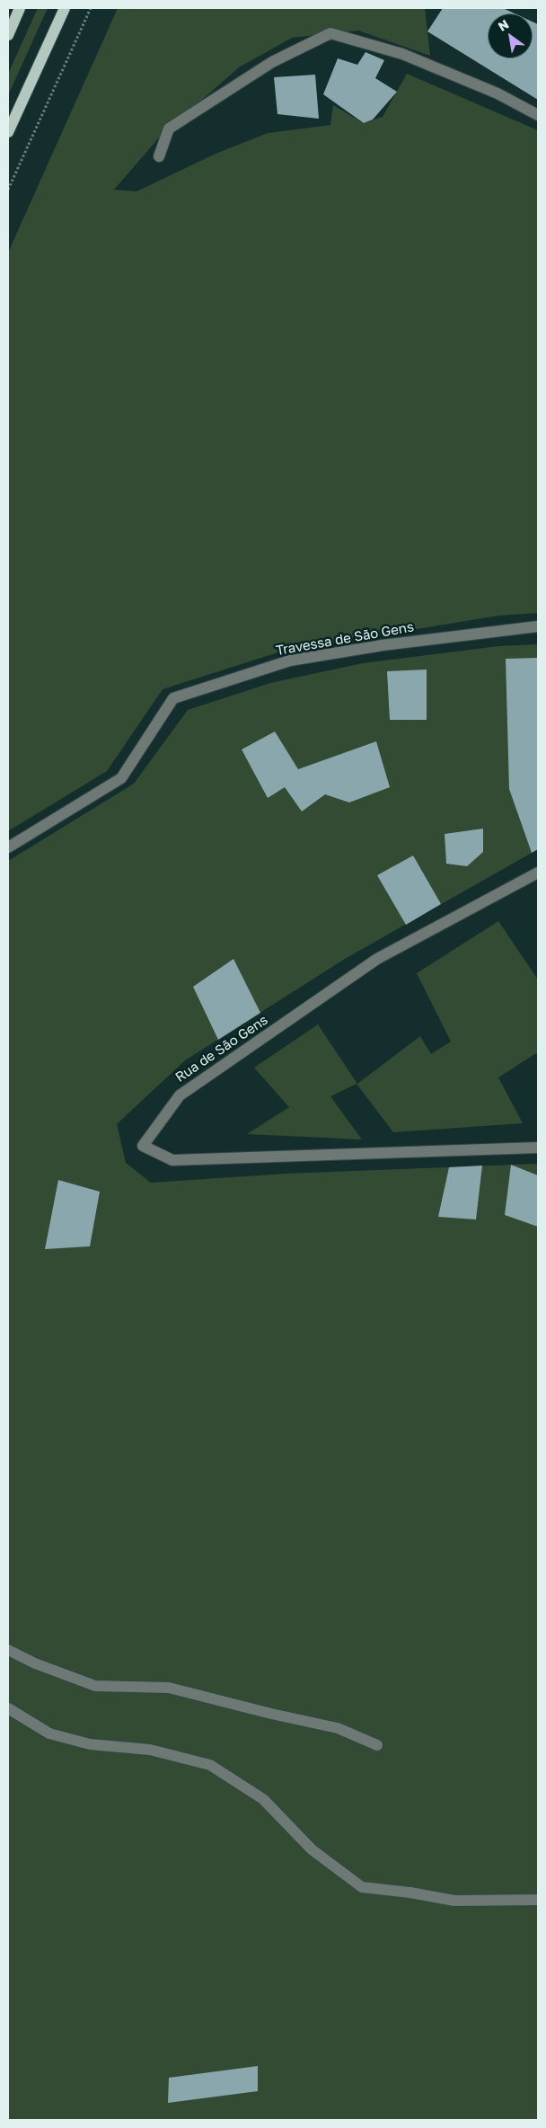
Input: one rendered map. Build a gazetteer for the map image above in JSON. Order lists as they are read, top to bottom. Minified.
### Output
{"streets":{"street":["Travessa de São Gens","Rua de São Gens"]},"north":"top left"}
